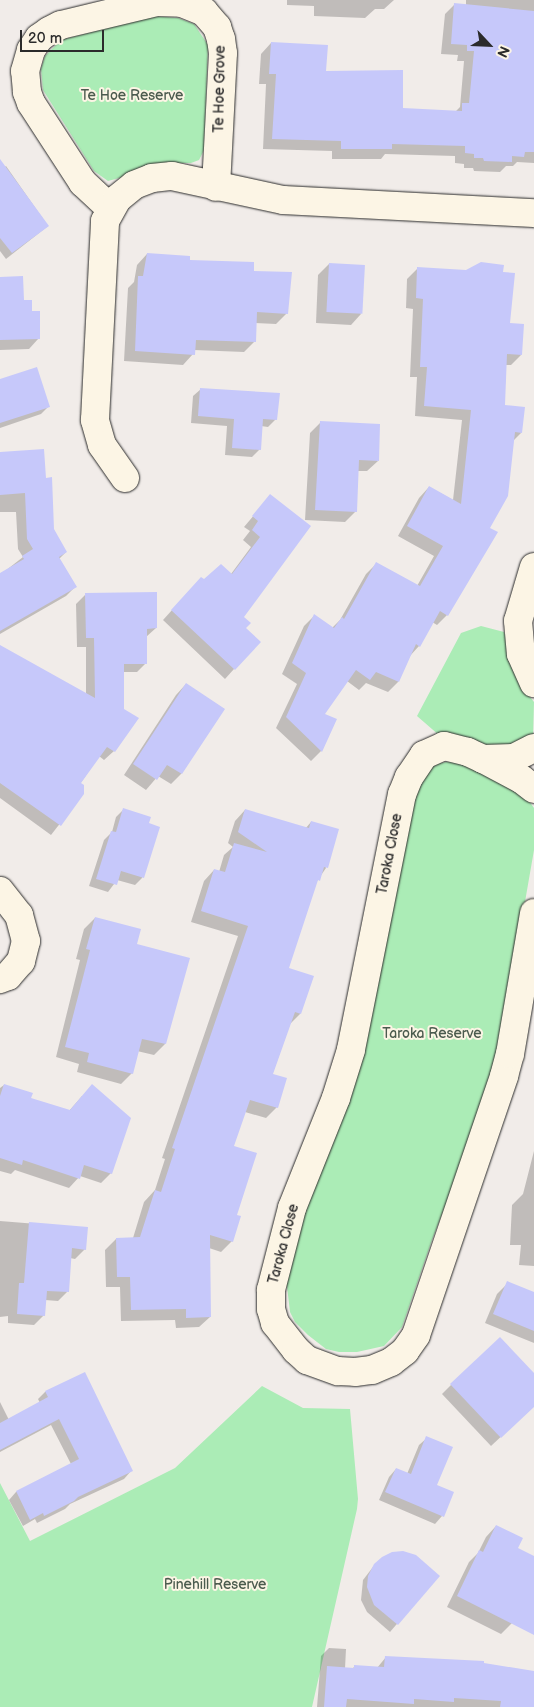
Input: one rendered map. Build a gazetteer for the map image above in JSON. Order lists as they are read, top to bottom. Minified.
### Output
{"streets":{"street":["Te Hoe Grove","Taroka Close"]},"parks":["Te Hoe Reserve","Taroka Reserve","Pinehill Reserve"],"scale_bar":"20 m","north":"bottom right"}
